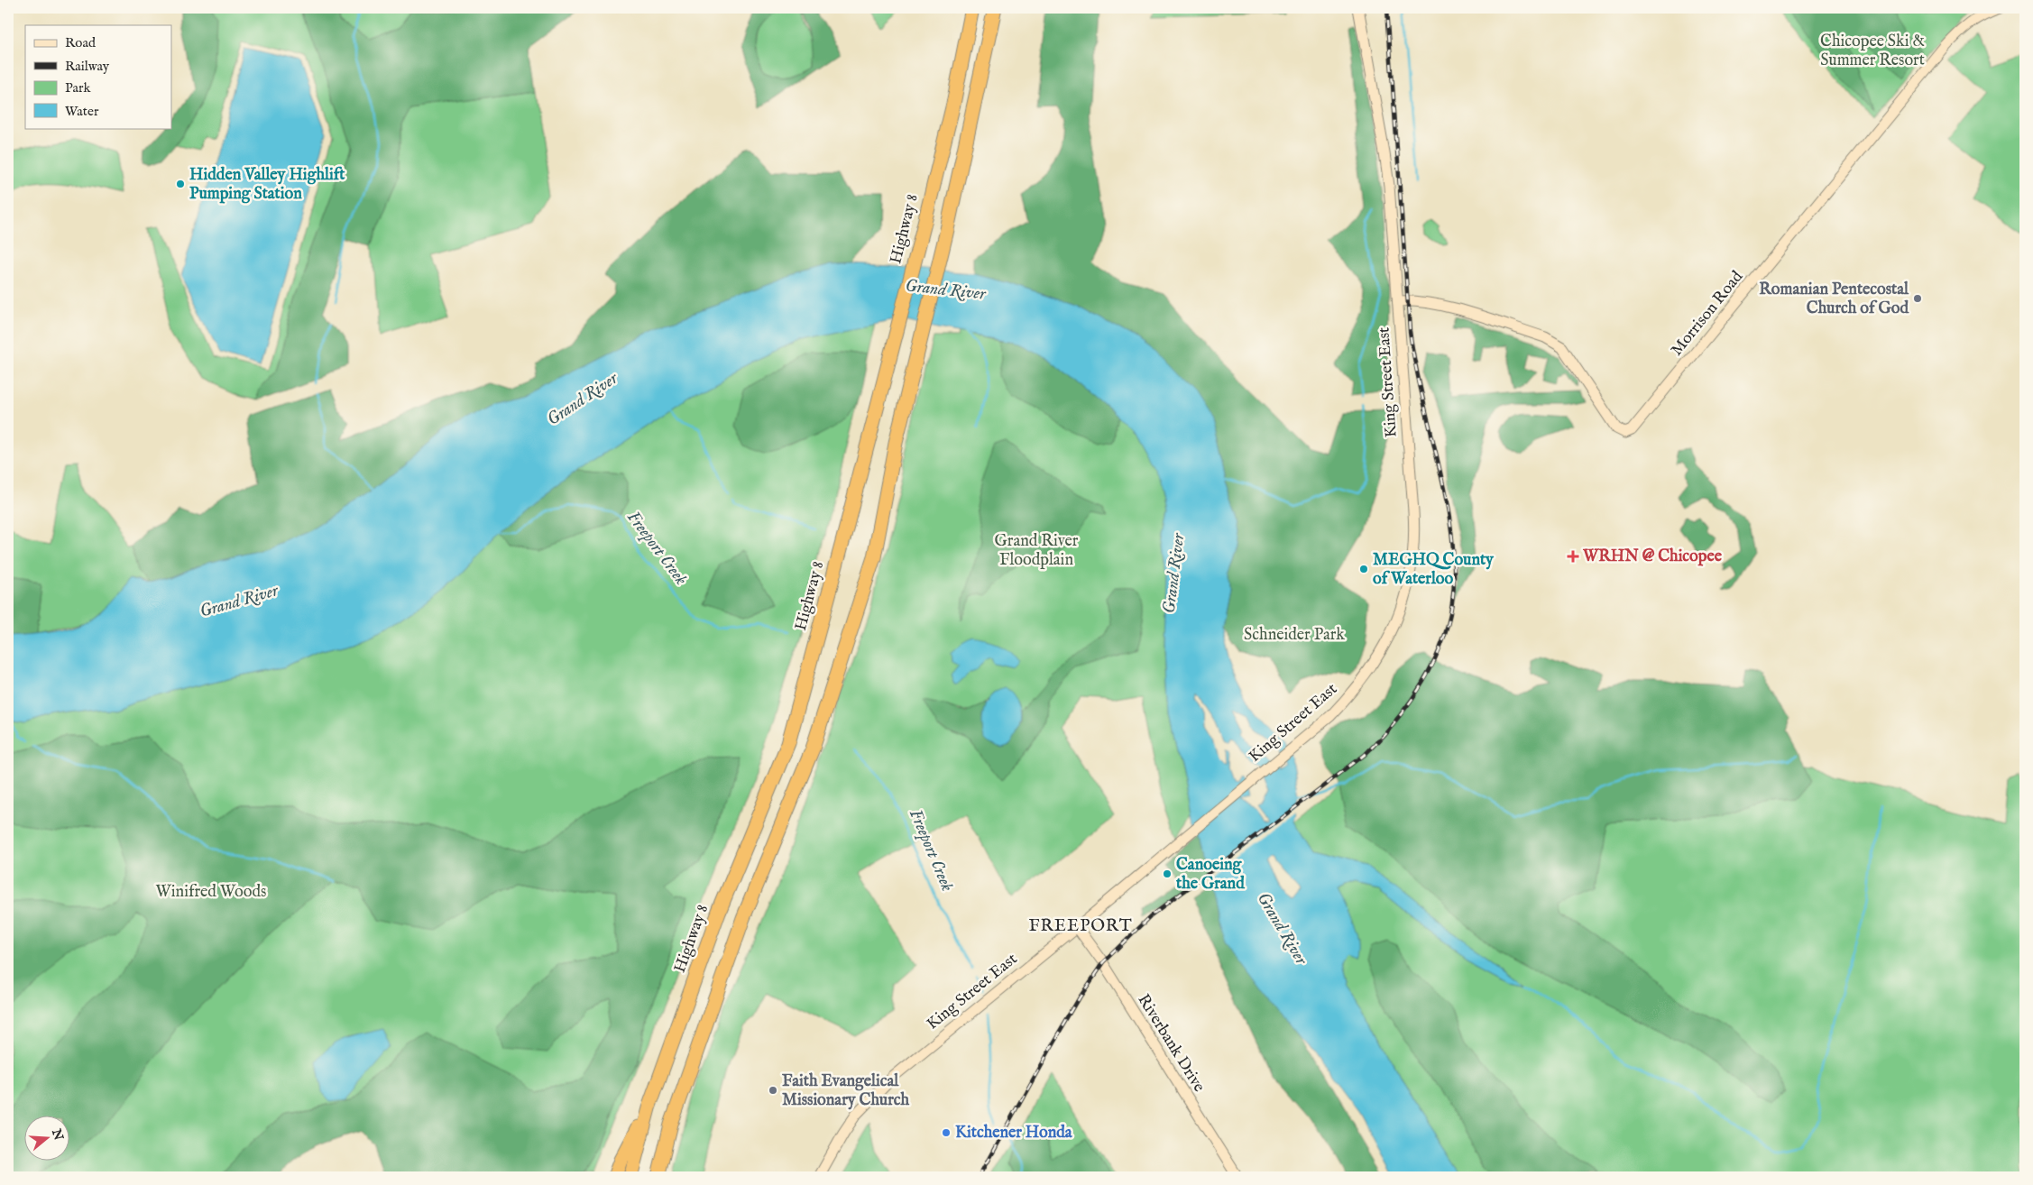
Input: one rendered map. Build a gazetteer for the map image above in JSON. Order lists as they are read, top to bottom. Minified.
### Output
{"streets":{"highway":["Highway 8"],"main road":["Morrison Road","King Street East","Riverbank Drive"]},"crossings":[["Morrison Road","King Street East"],["King Street East","Riverbank Drive"]],"districts":["FREEPORT"],"water":["Grand River","Freeport Creek"],"parks":["Chicopee Ski & Summer Resort","Grand River Floodplain","Schneider Park","Winifred Woods"],"places":{"other":["Hidden Valley Highlift Pumping Station","Romanian Pentecostal Church of God","MEGHQ County of Waterloo","Canoeing the Grand","Faith Evangelical Missionary Church","Kitchener Honda"],"health":["WRHN @ Chicopee"]},"legend":["Road","Railway","Park","Water"],"north":"right"}
